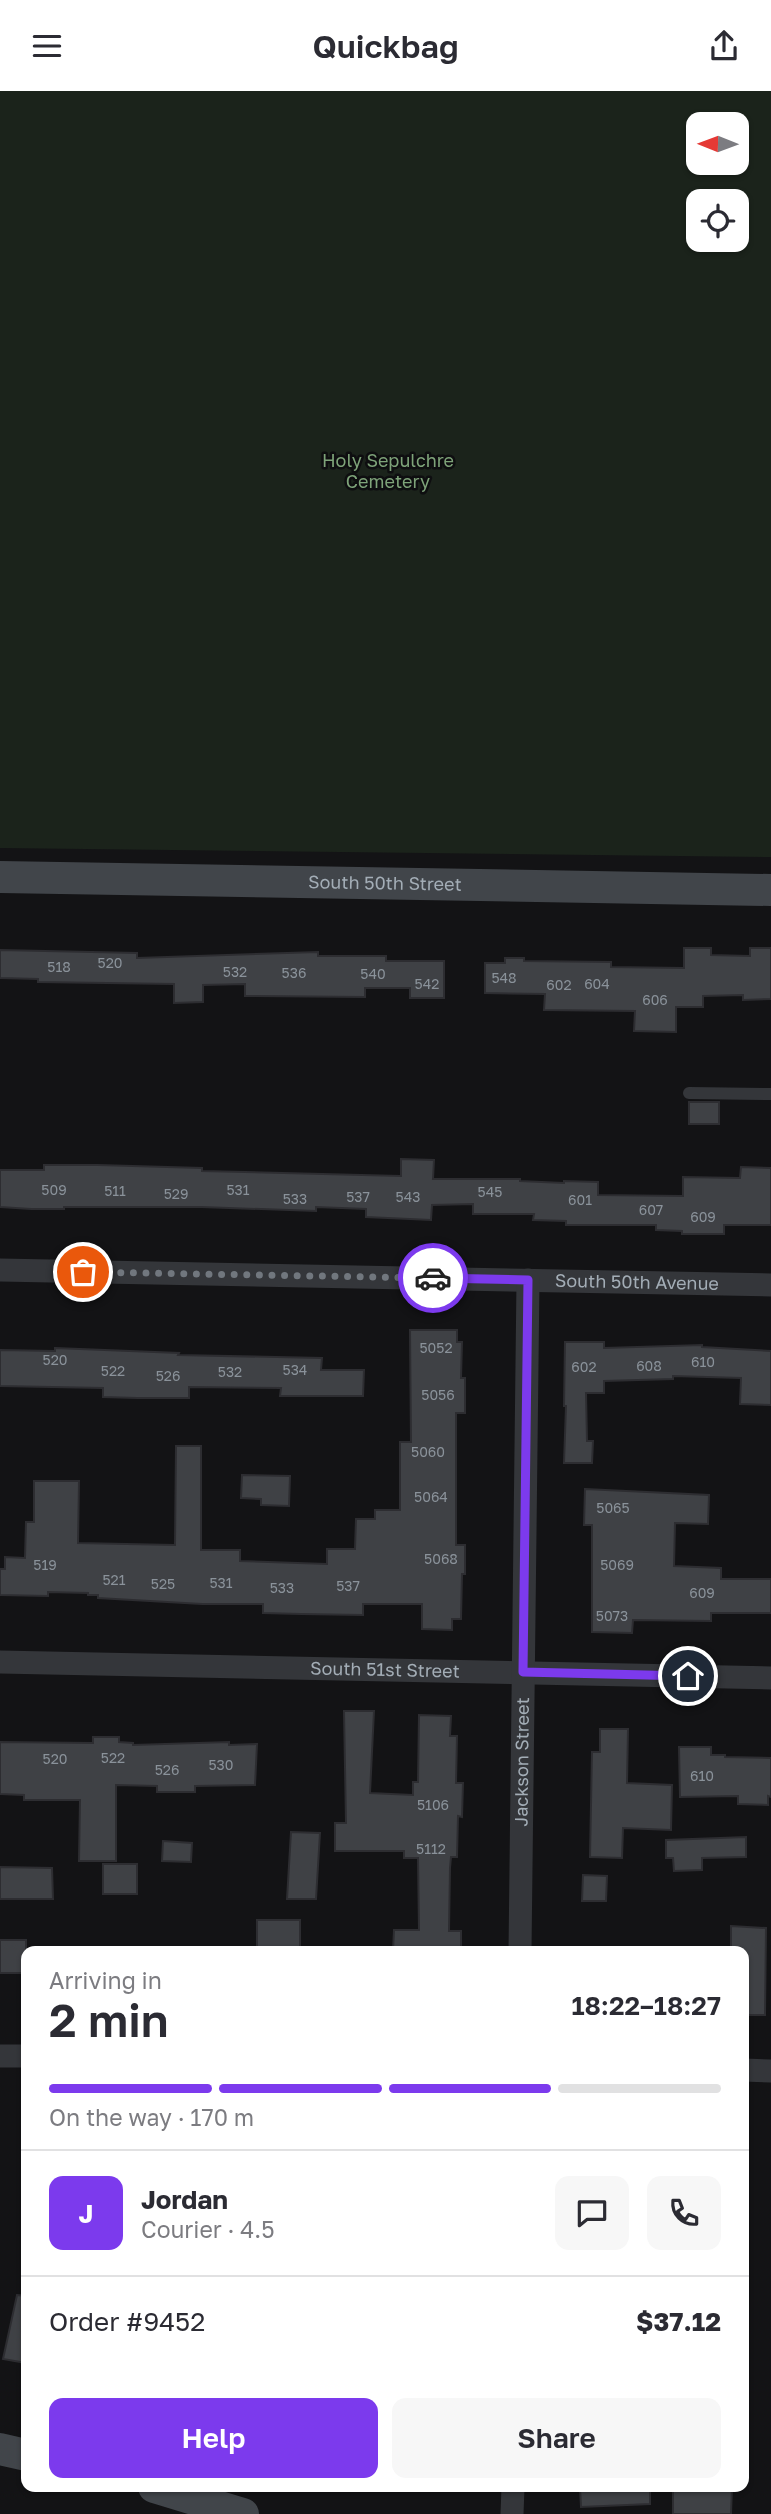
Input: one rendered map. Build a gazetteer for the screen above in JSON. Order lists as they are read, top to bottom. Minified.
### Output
{"streets":{"main road":["South 50th Street"],"street":["South 50th Avenue","South 51st Street","Jackson Street"]},"crossings":[["South 50th Avenue","Jackson Street"],["South 51st Street","Jackson Street"]],"parks":["Holy Sepulchre Cemetery"],"house_numbers":["520","518","532","536","540","548","542","604","602","606","509","531","511","545","529","537","543","533","601","607","609","5052","520","610","608","602","534","522","532","526","5056","5060","5064","5065","5068","519","5069","521","531","525","537","533","609","5073","522","520","530","526","610","5106","5112"],"north":"left","page":{"header":"Quickbag","heading":["2 min","Arriving in","18:22–18:27"],"panel":["Jordan","Courier · 4.5","Order #9452","$37.12"],"bar":"On the way · 170 m","round":"J","buttons":["Help","Share"]}}
